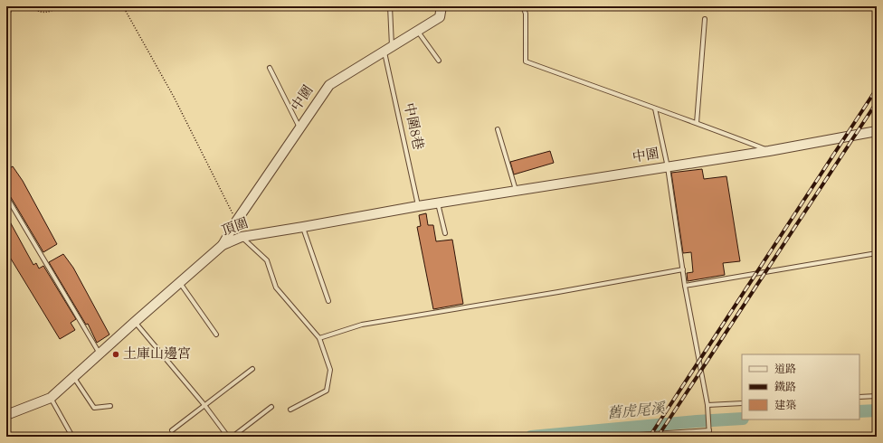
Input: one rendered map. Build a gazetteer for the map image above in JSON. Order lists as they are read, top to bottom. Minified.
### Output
{"streets":{"street":["中圍","頂圍"],"lane":["中圍8巷"]},"crossings":[["中圍","中圍8巷"],["中圍","頂圍"],["中圍8巷","頂圍"]],"water":["舊虎尾溪"],"places":["土庫山邊宮"],"legend":["道路","鐵路","建築"]}
